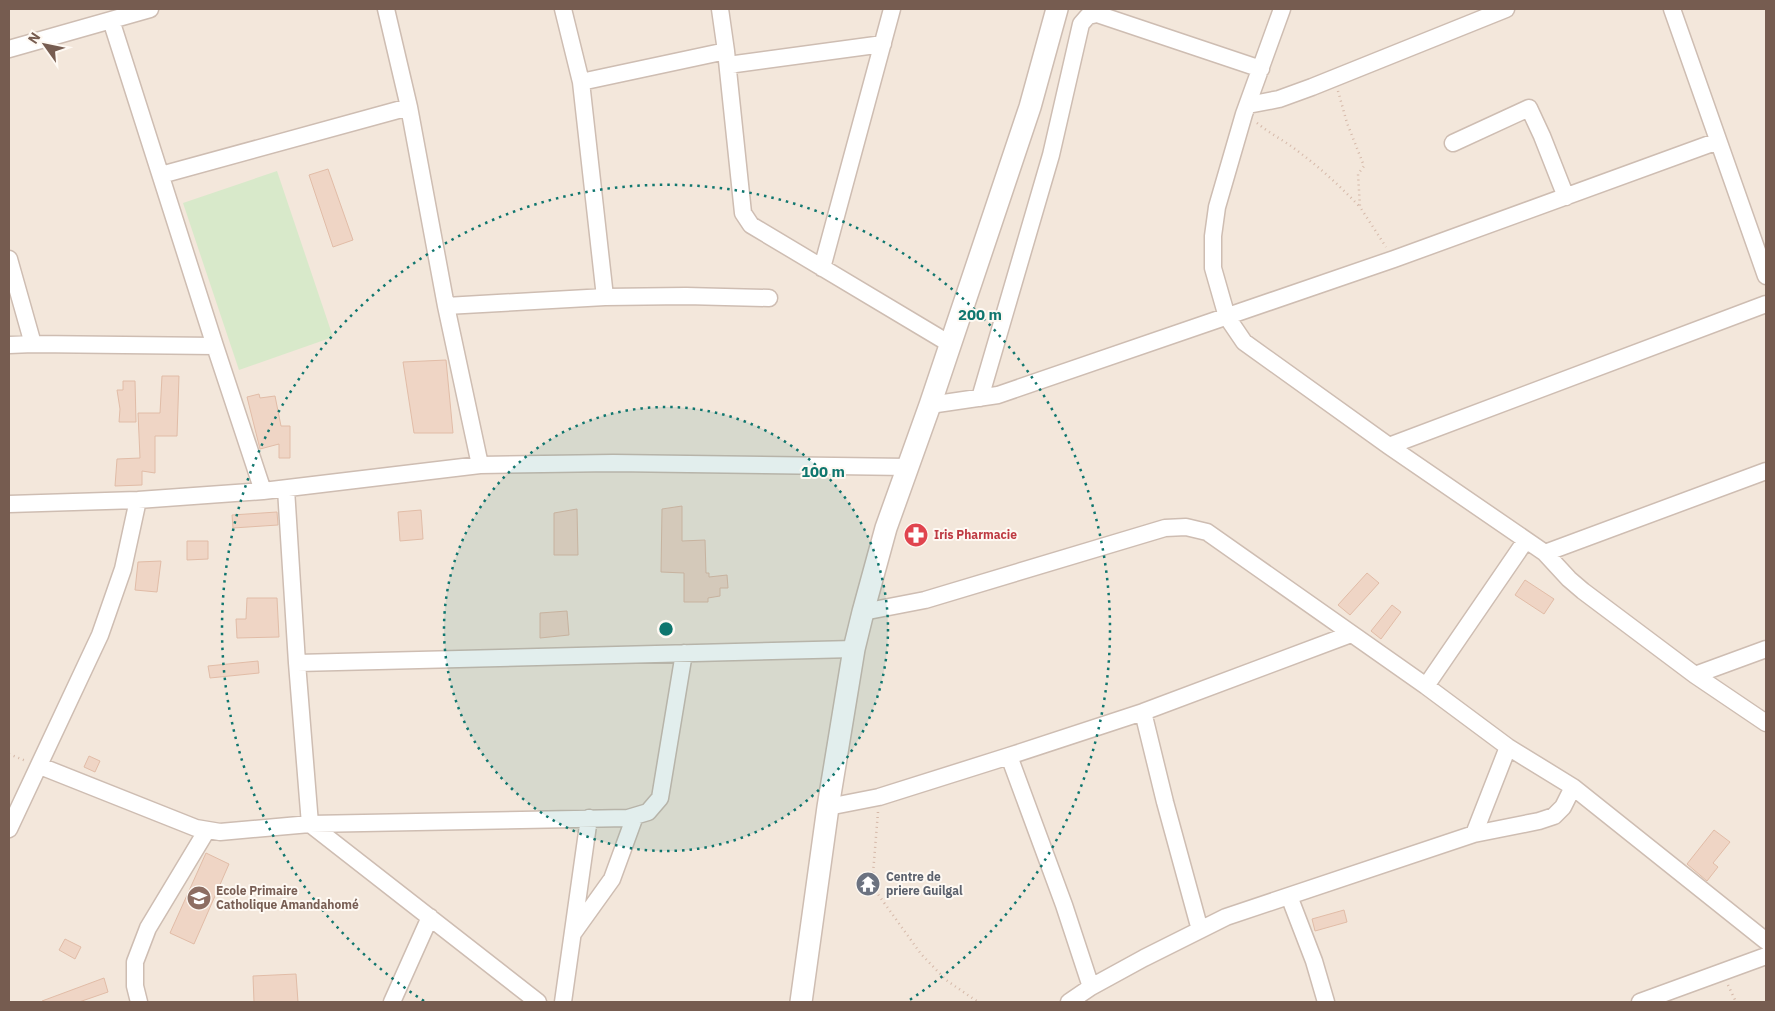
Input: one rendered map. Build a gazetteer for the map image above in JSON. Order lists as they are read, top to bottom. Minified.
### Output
{"places":{"pharmacy":["Iris Pharmacie"],"temple":["Centre de priere Guilgal"],"school or university":["Ecole Primaire Catholique Amandahomé"]},"north":"top left","rings":["200 m","100 m"]}
